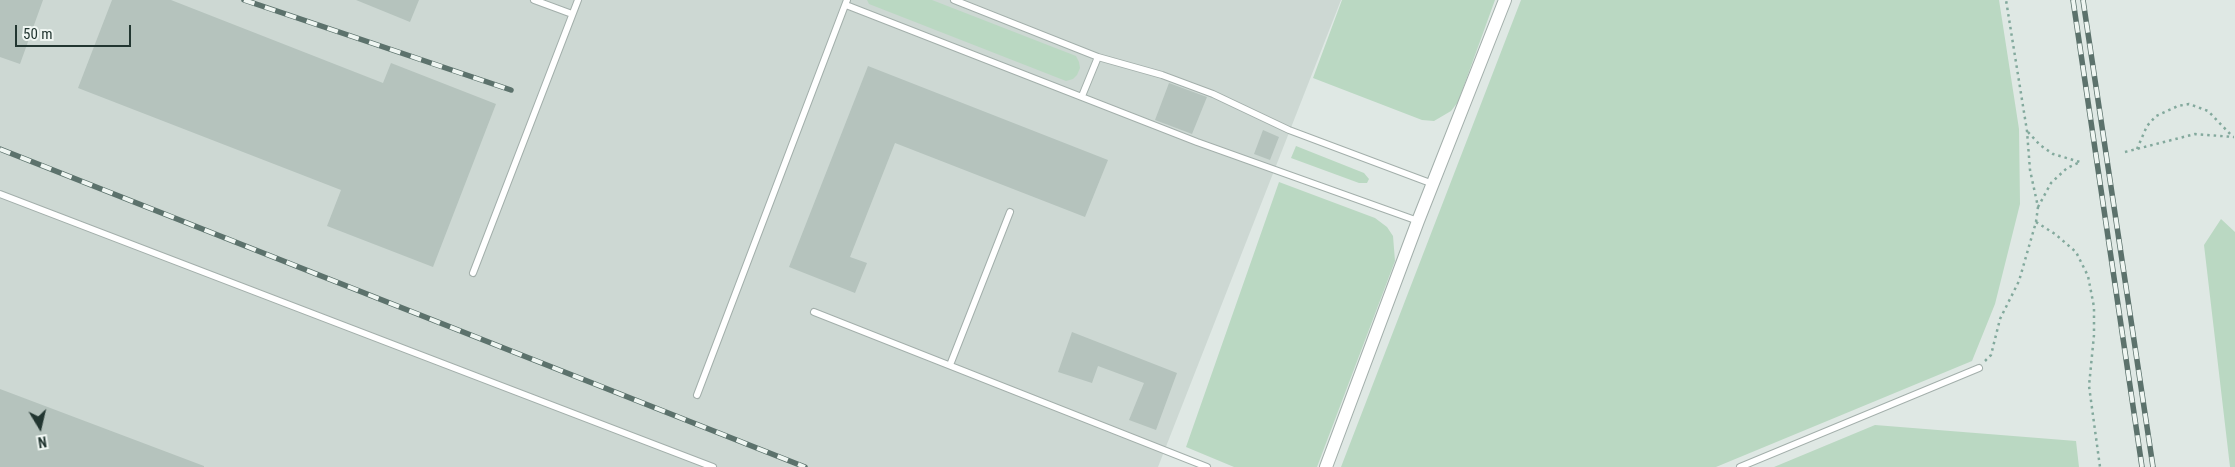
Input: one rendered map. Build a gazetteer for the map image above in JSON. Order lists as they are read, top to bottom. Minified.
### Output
{"scale_bar":"50 m","north":"bottom"}
